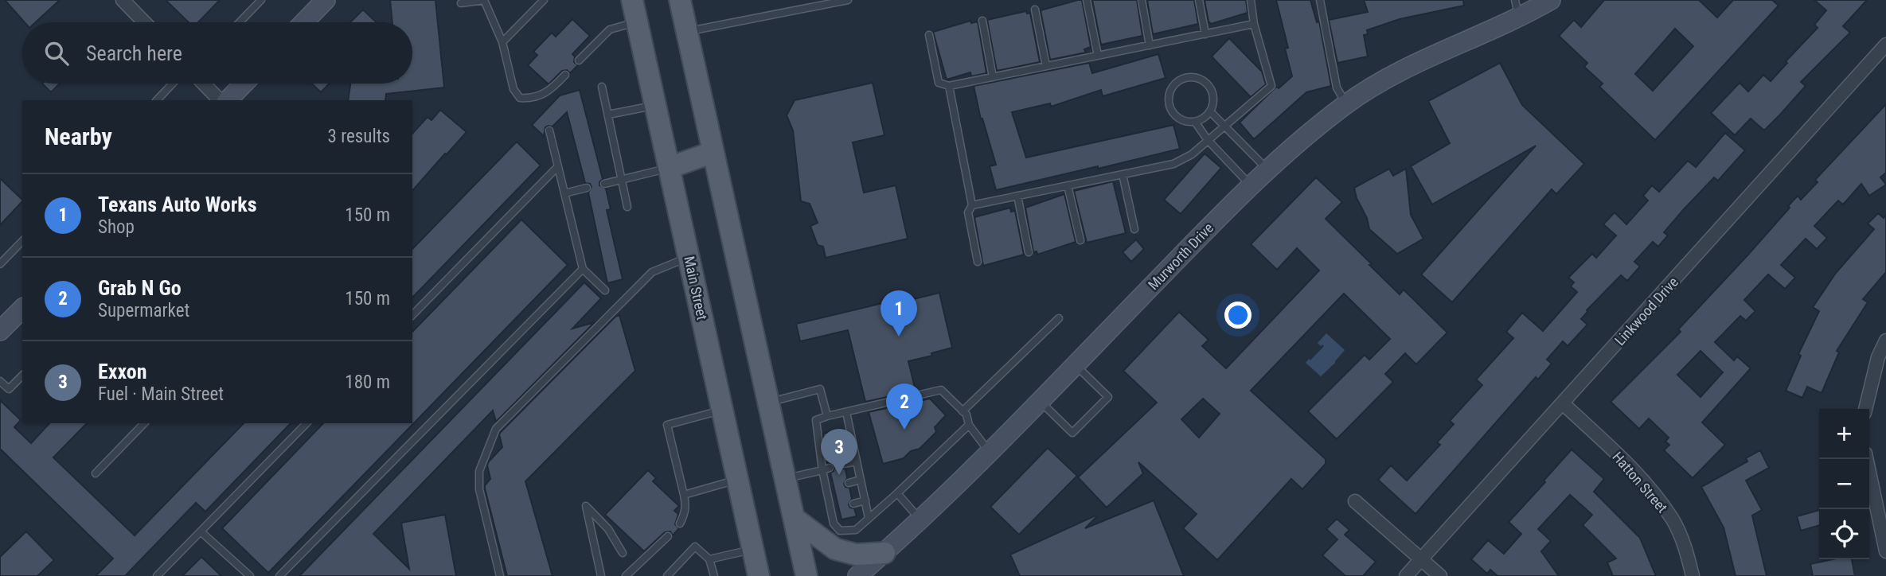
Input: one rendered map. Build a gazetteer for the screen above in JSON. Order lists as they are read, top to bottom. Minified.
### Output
{"streets":{"main road":["Main Street"],"street":["Murworth Drive","Linkwood Drive","Hatton Street"]},"crossings":[["Linkwood Drive","Hatton Street"]],"page":{"search":"Search here","heading":["Nearby","3 results"],"list":[{"mark":"1","name":"Texans Auto Works","note":"Shop","value":"150 m"},{"mark":"2","name":"Grab N Go","note":"Supermarket","value":"150 m"},{"mark":"3","name":"Exxon","note":"Fuel · Main Street","value":"180 m"}],"pins":["1","2","3"],"map_buttons":["+","−"]}}
